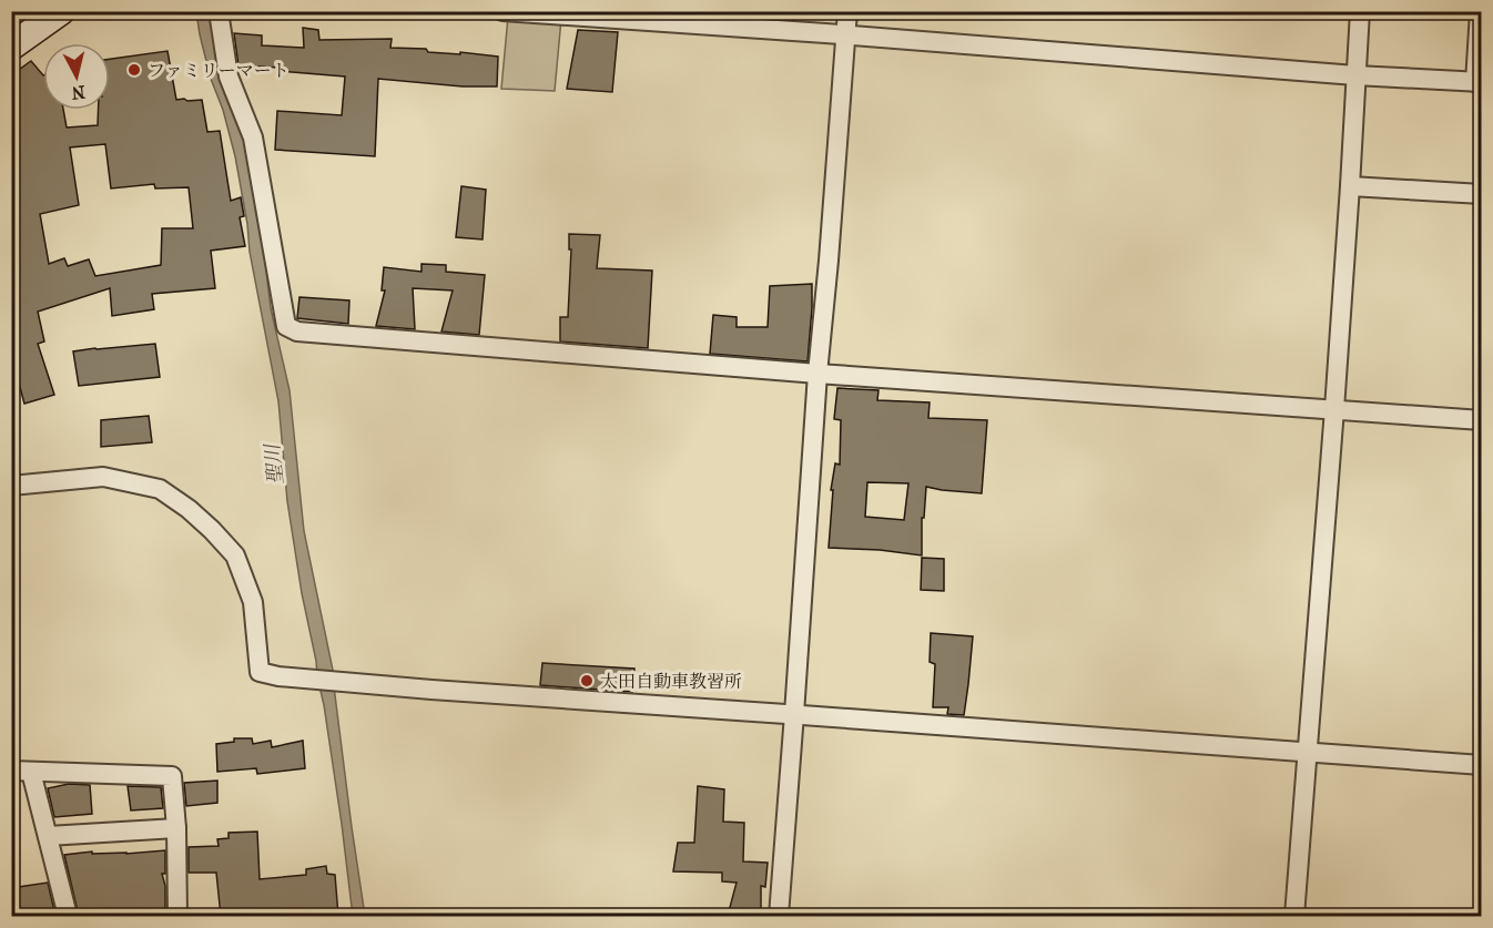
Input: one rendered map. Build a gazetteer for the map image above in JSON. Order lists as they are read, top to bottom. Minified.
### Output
{"water":["聖川"],"places":["ファミリーマート","太田自動車教習所"],"north":"bottom"}
